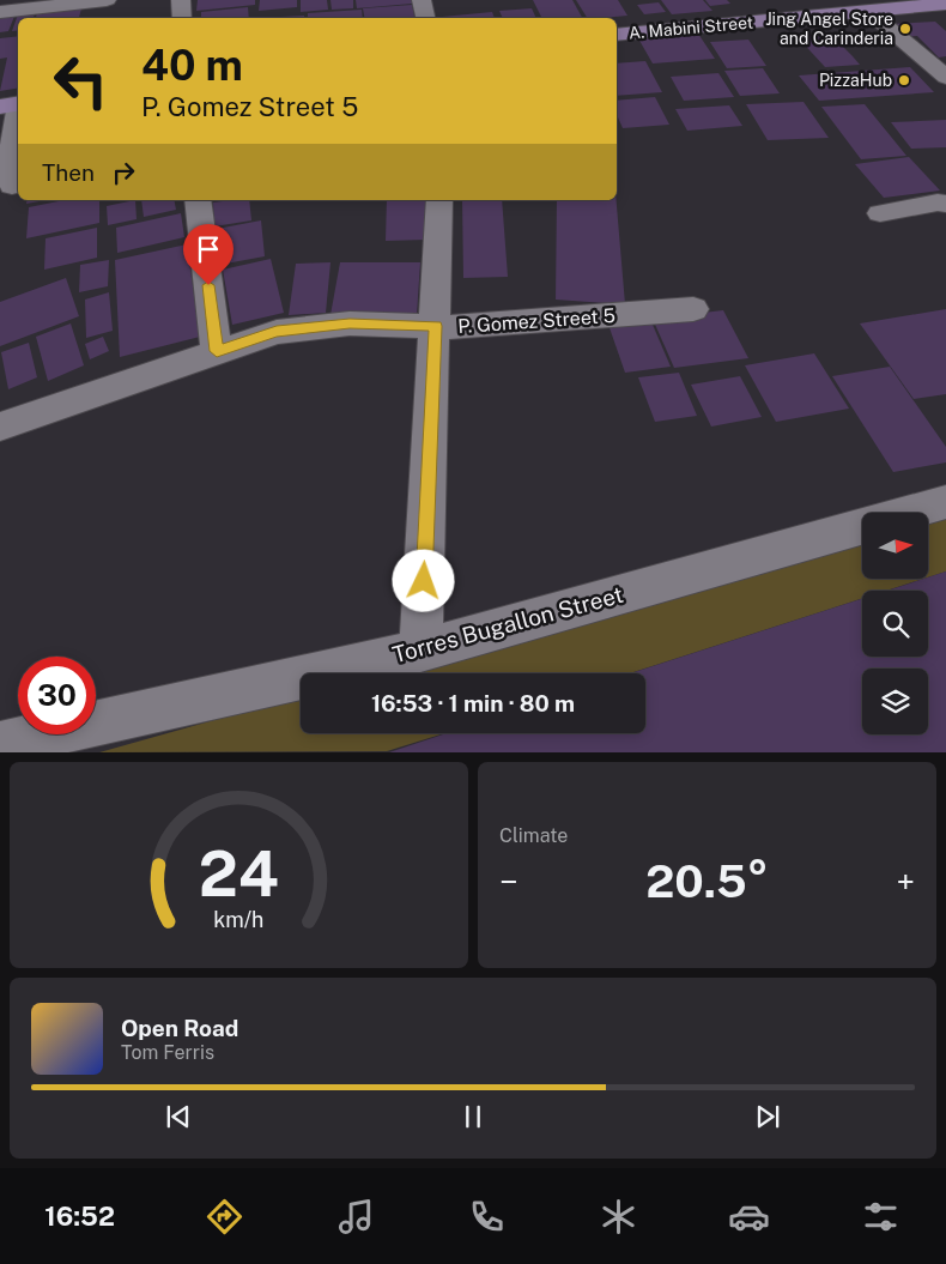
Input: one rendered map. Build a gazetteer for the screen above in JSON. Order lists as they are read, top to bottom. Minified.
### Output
{"streets":{"main road":["A. Mabini Street"],"street":["P. Gomez Street 5","Torres Bugallon Street"]},"places":["Jing Angel Store and Carinderia","PizzaHub"],"north":"right","page":{"turn":["40 m","P. Gomez Street 5"],"then":"Then","limit":"30","trip":"16:53 · 1 min · 80 m","tile":"Climate","heat":["−","20.5°","+"],"song":["Open Road","Tom Ferris"],"tabs":"16:52","gauge":["24","km/h"]}}
